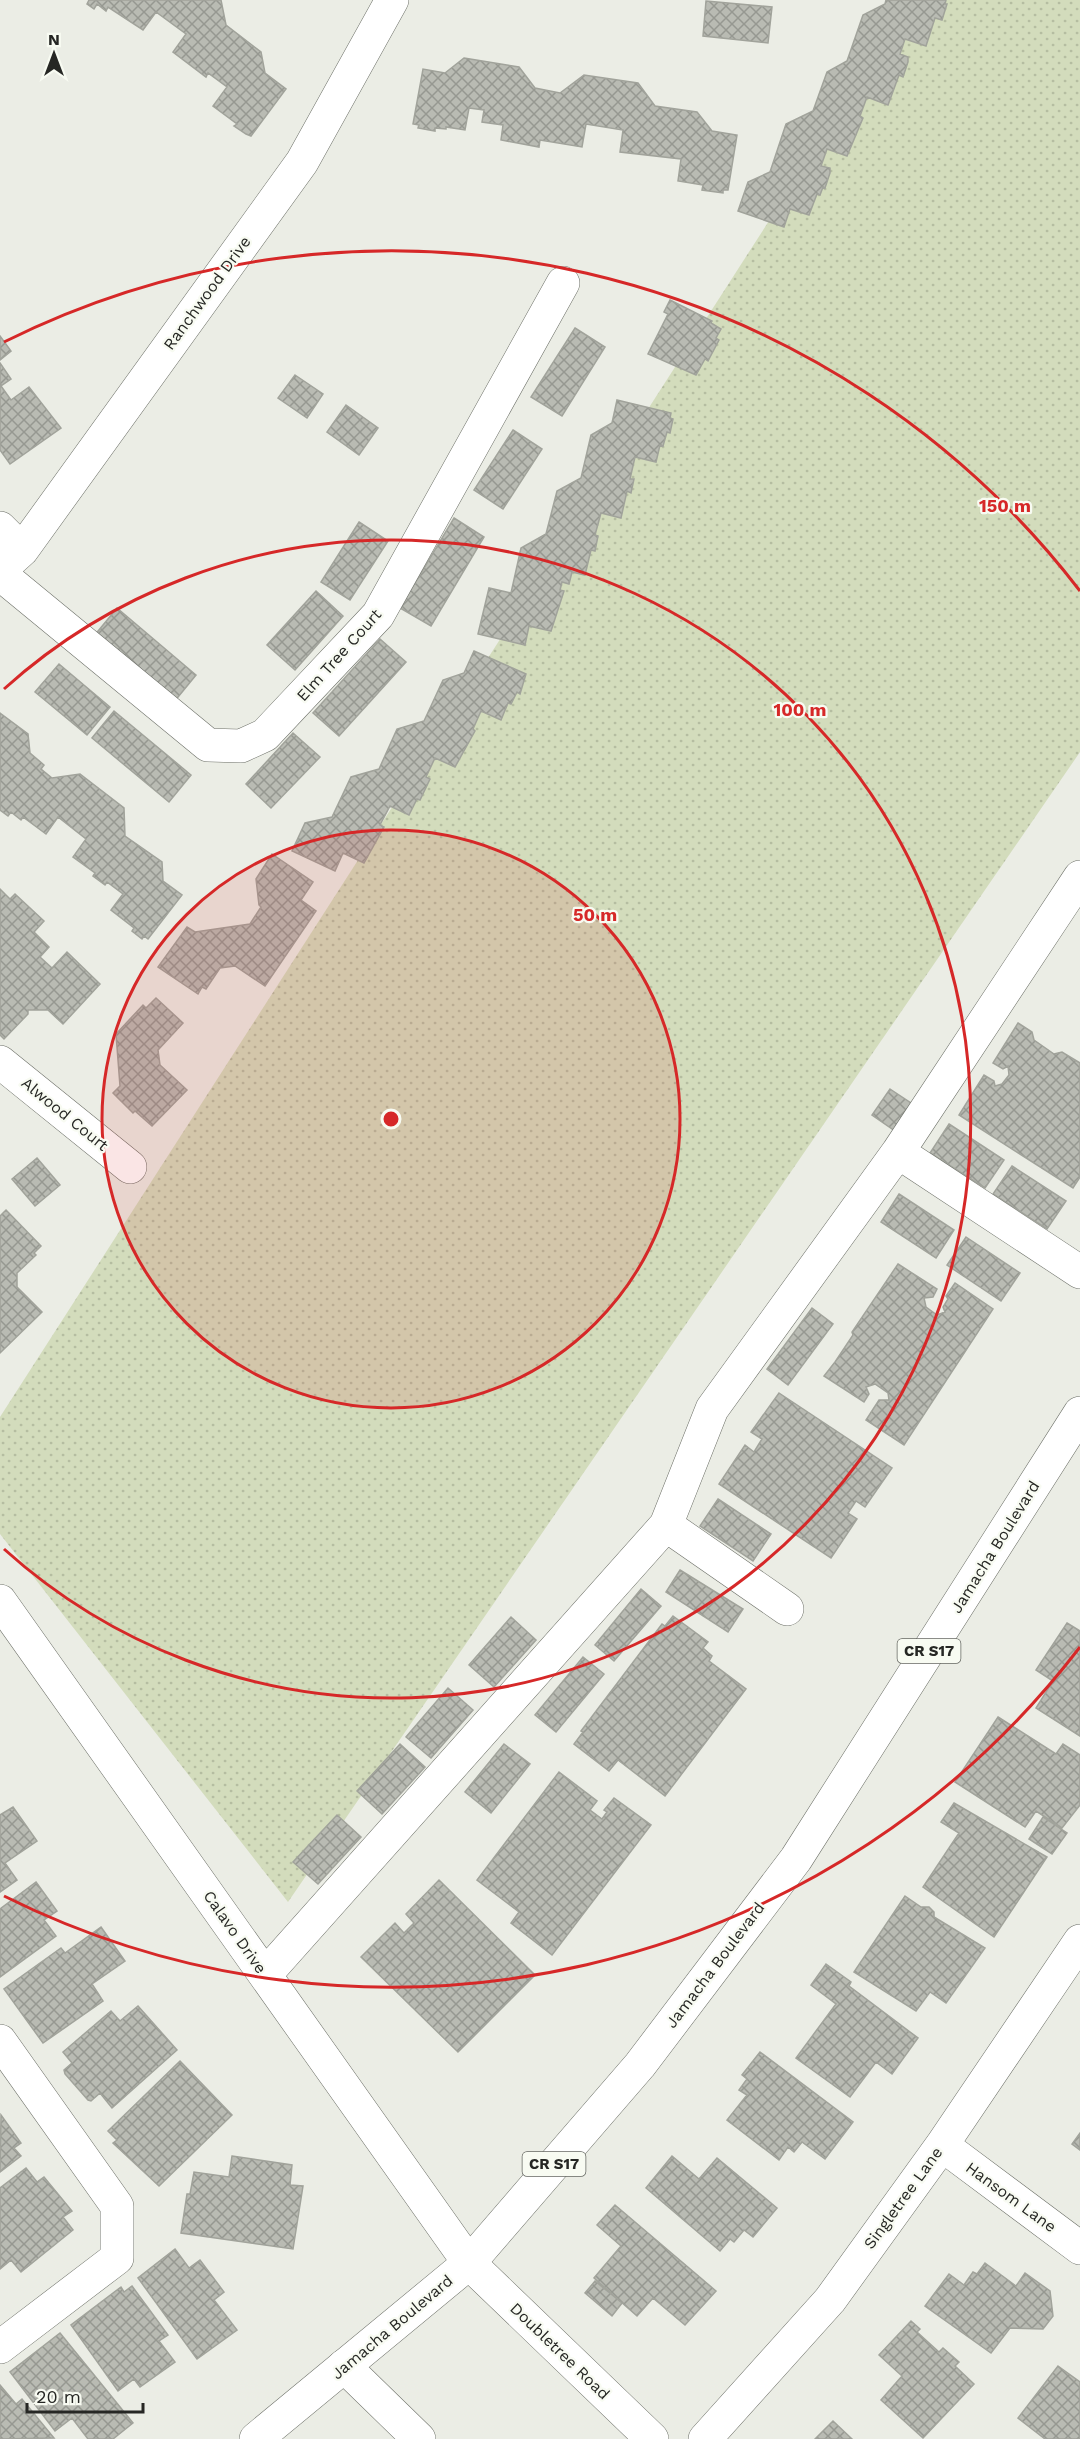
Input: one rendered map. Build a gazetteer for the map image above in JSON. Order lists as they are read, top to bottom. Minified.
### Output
{"streets":{"street":["Ranchwood Drive","Elm Tree Court","Alwood Court","Jamacha Boulevard","CR S17","Calavo Drive","Hansom Lane","Singletree Lane","Doubletree Road"]},"crossings":[["Jamacha Boulevard","Calavo Drive"],["Jamacha Boulevard","Doubletree Road"],["Calavo Drive","Doubletree Road"],["Hansom Lane","Singletree Lane"]],"scale_bar":"20 m","north":"top","rings":["150 m","100 m","50 m"]}
